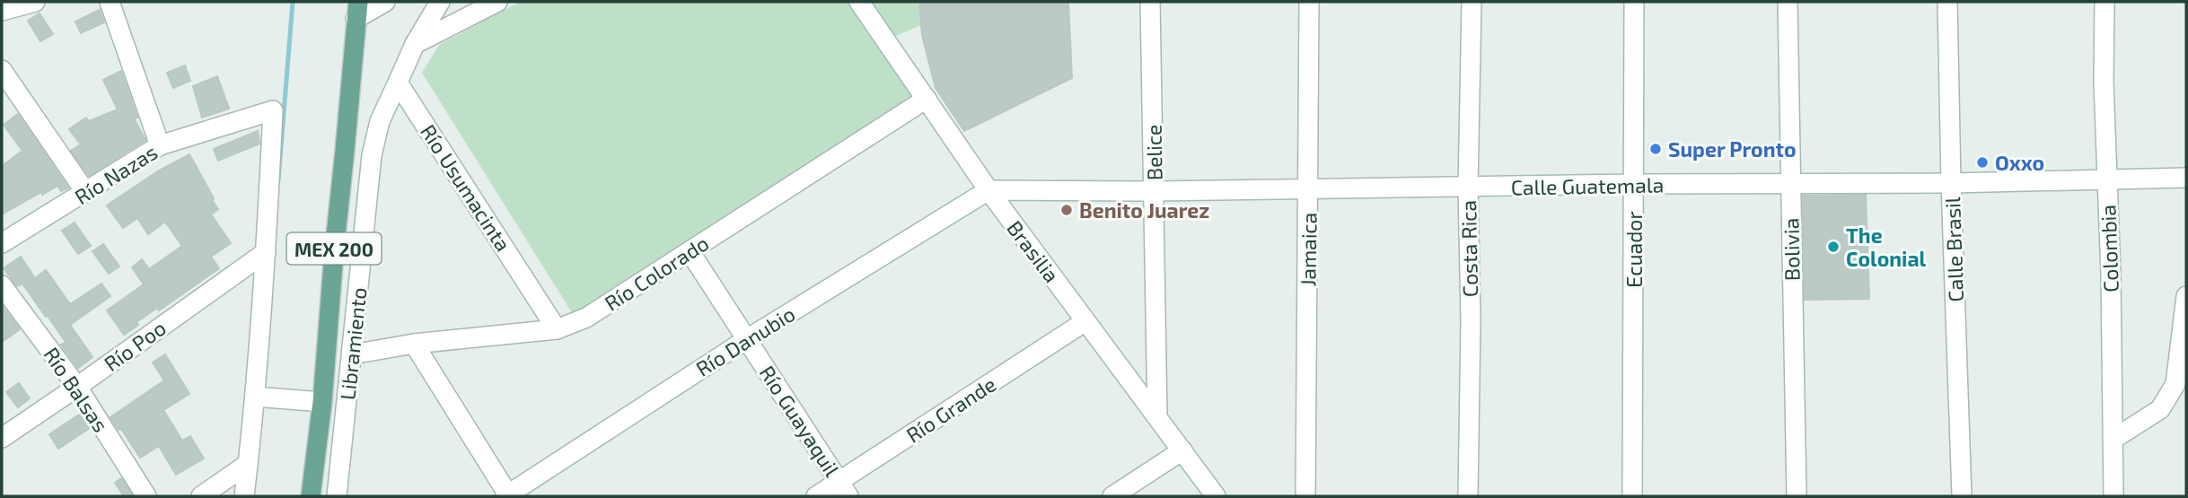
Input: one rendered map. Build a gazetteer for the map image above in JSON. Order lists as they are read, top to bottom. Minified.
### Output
{"streets":{"main road":["MEX 200"],"street":["Belice","Río Nazas","Calle Guatemala","Río Usumacinta","Costa Rica","Colombia","Jamaica","Ecuador","Bolivia","Calle Brasil","Brasilia","Río Colorado","Río Danubio","Libramiento","Río Poo","Río Balsas","Río Grande","Río Guayaquil"]},"crossings":[["Belice","Calle Guatemala"],["Belice","Brasilia"],["Río Nazas","Río Poo"],["Calle Guatemala","Costa Rica"],["Calle Guatemala","Colombia"],["Calle Guatemala","Jamaica"],["Calle Guatemala","Ecuador"],["Calle Guatemala","Bolivia"],["Calle Guatemala","Calle Brasil"],["Calle Guatemala","Brasilia"],["Calle Guatemala","Río Danubio"],["Río Usumacinta","Río Colorado"],["Río Usumacinta","Libramiento"],["Brasilia","Río Colorado"],["Brasilia","Río Danubio"],["Brasilia","Río Grande"],["Río Colorado","Libramiento"],["Río Colorado","Río Guayaquil"],["Río Danubio","Río Guayaquil"],["Río Poo","Río Balsas"],["Río Grande","Río Guayaquil"]],"places":["Super Pronto","Oxxo","Benito Juarez","The Colonial"]}
